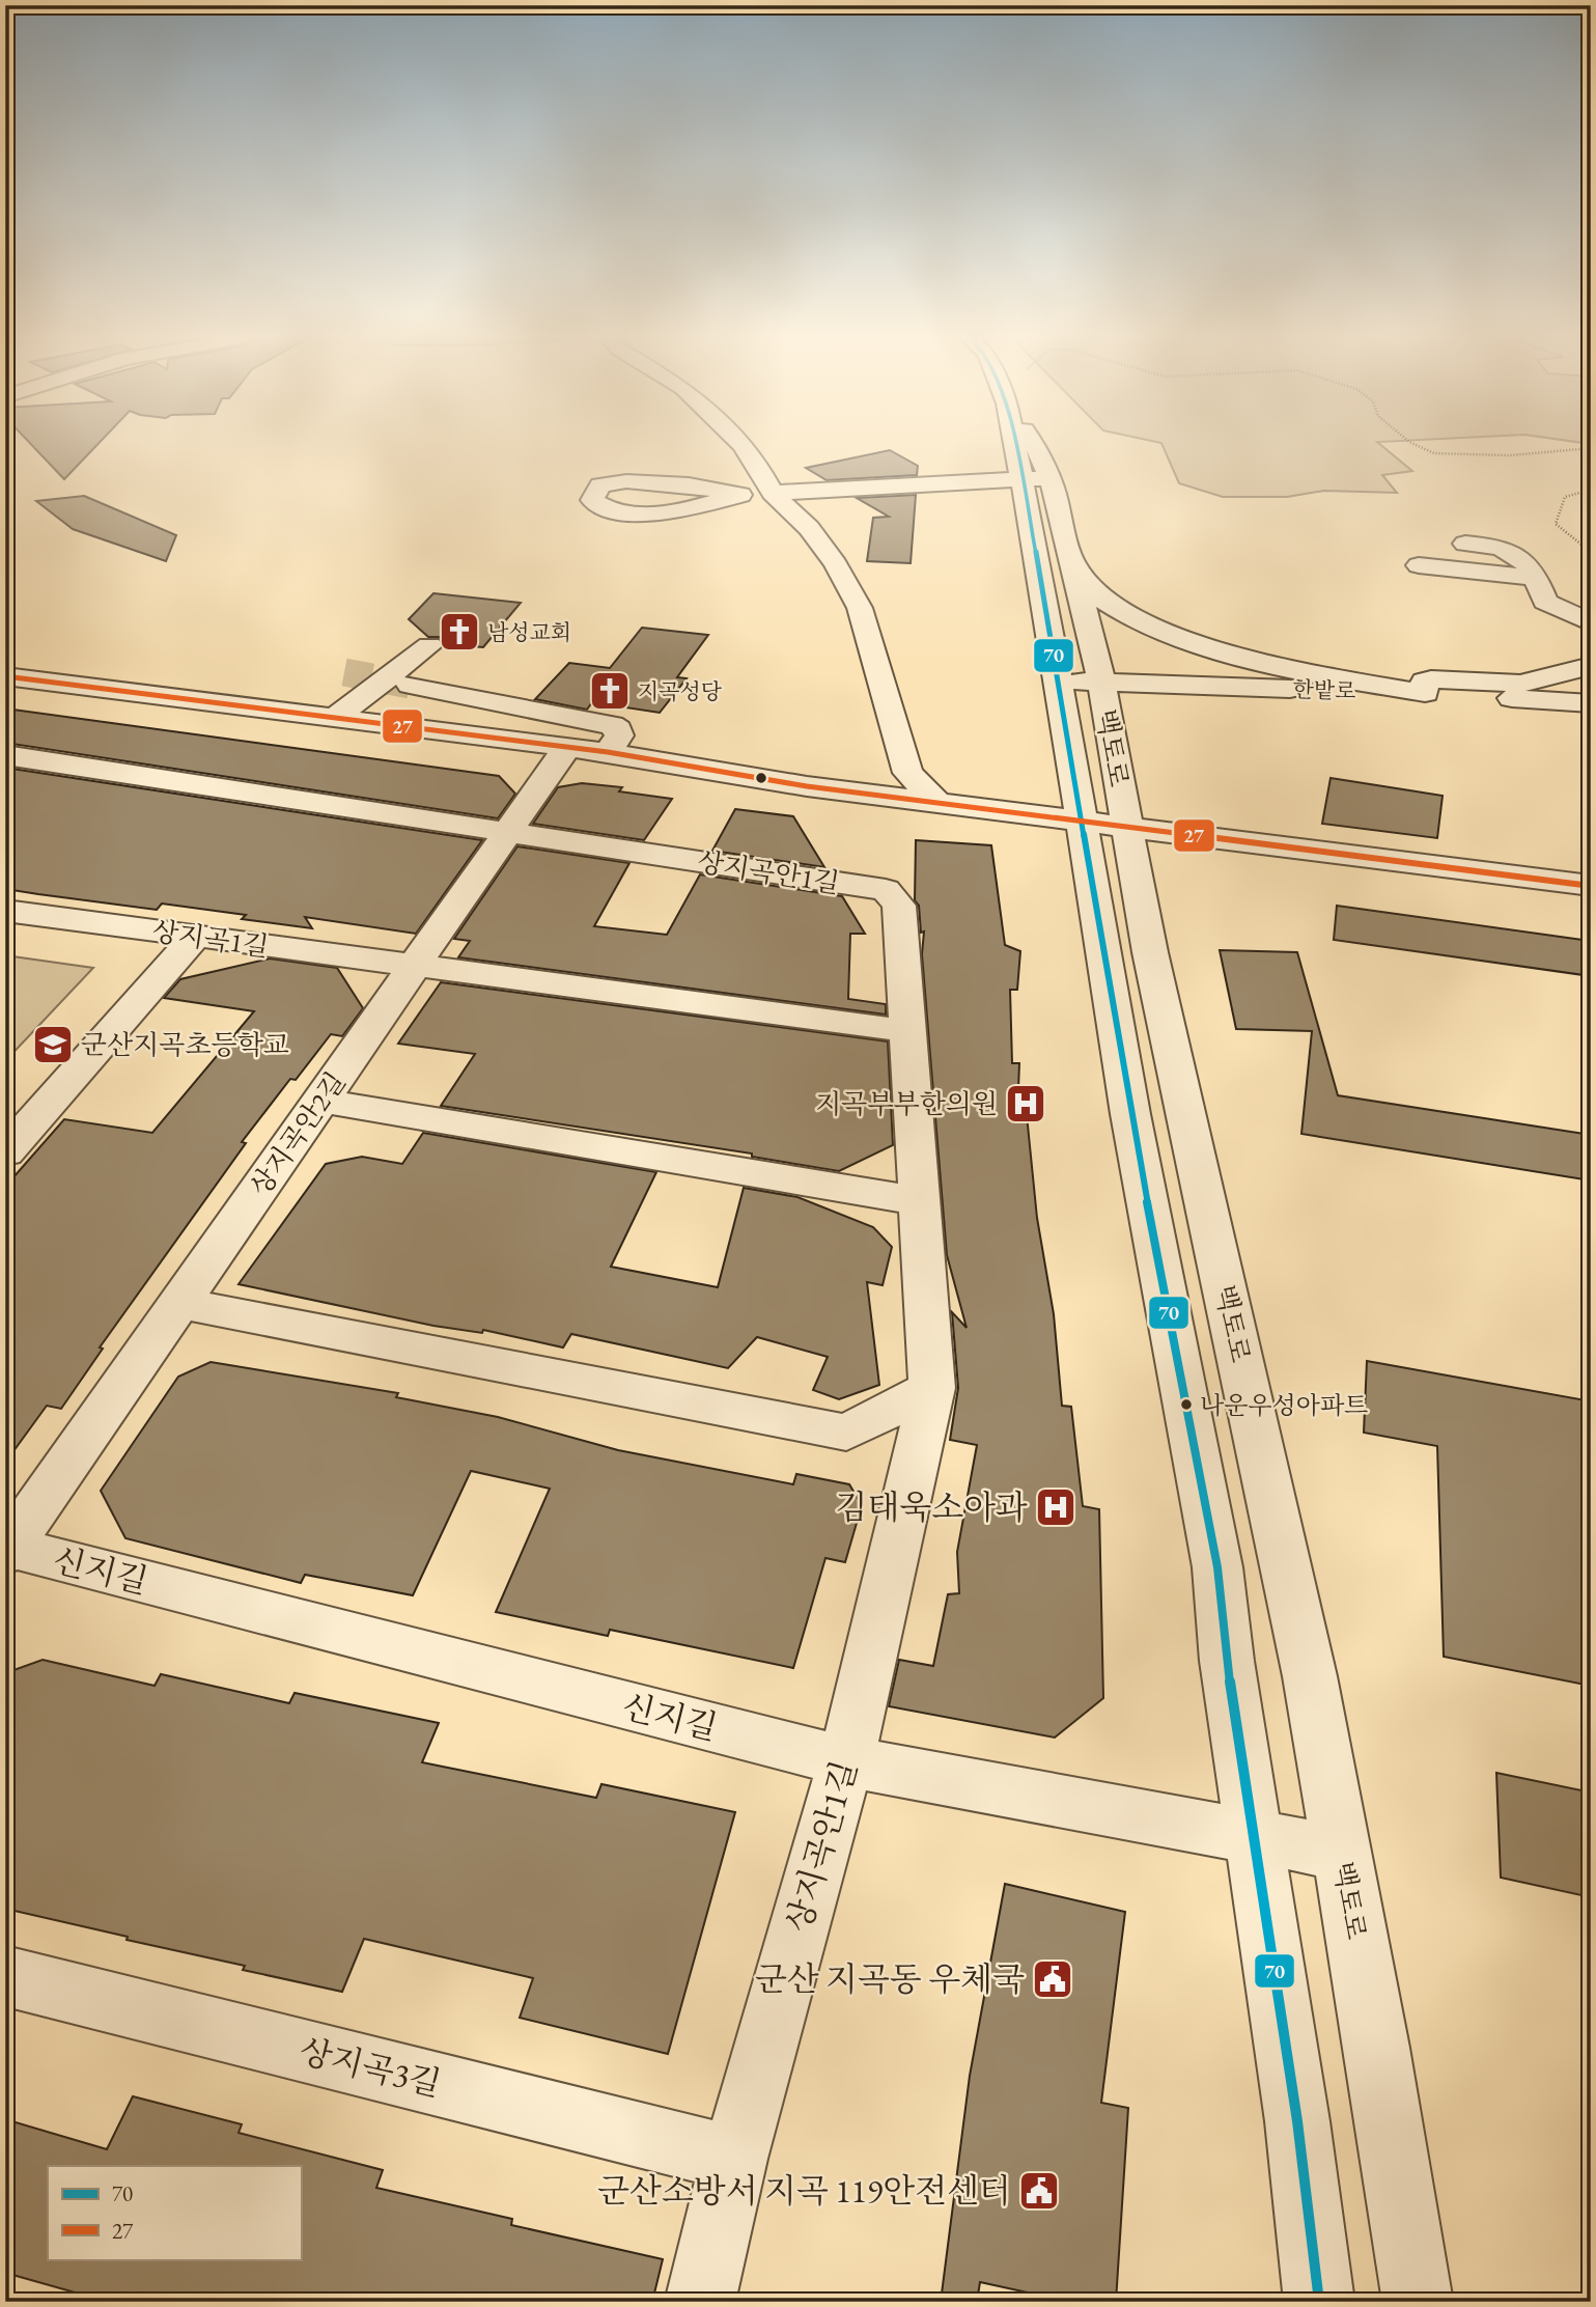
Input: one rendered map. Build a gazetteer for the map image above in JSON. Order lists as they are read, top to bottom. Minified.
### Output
{"streets":{"street":["한밭로","백토로","상지곡안1길","상지곡1길","상지곡안2길","신지길","상지곡3길"]},"crossings":[["한밭로","백토로"],["백토로","신지길"],["상지곡안1길","상지곡안2길"],["상지곡안1길","신지길"],["상지곡안1길","상지곡3길"],["상지곡1길","상지곡안2길"],["상지곡안2길","신지길"]],"places":{"church":["남성교회","지곡성당"],"school or university":["군산지곡초등학교"],"hospital":["지곡부부한의원","김태욱소아과"],"other":["나운우성아파트"],"public building":["군산 지곡동 우체국","군산소방서 지곡 119안전센터"]},"lines":["transit line 70","transit line 27"],"legend":["70","27"]}
